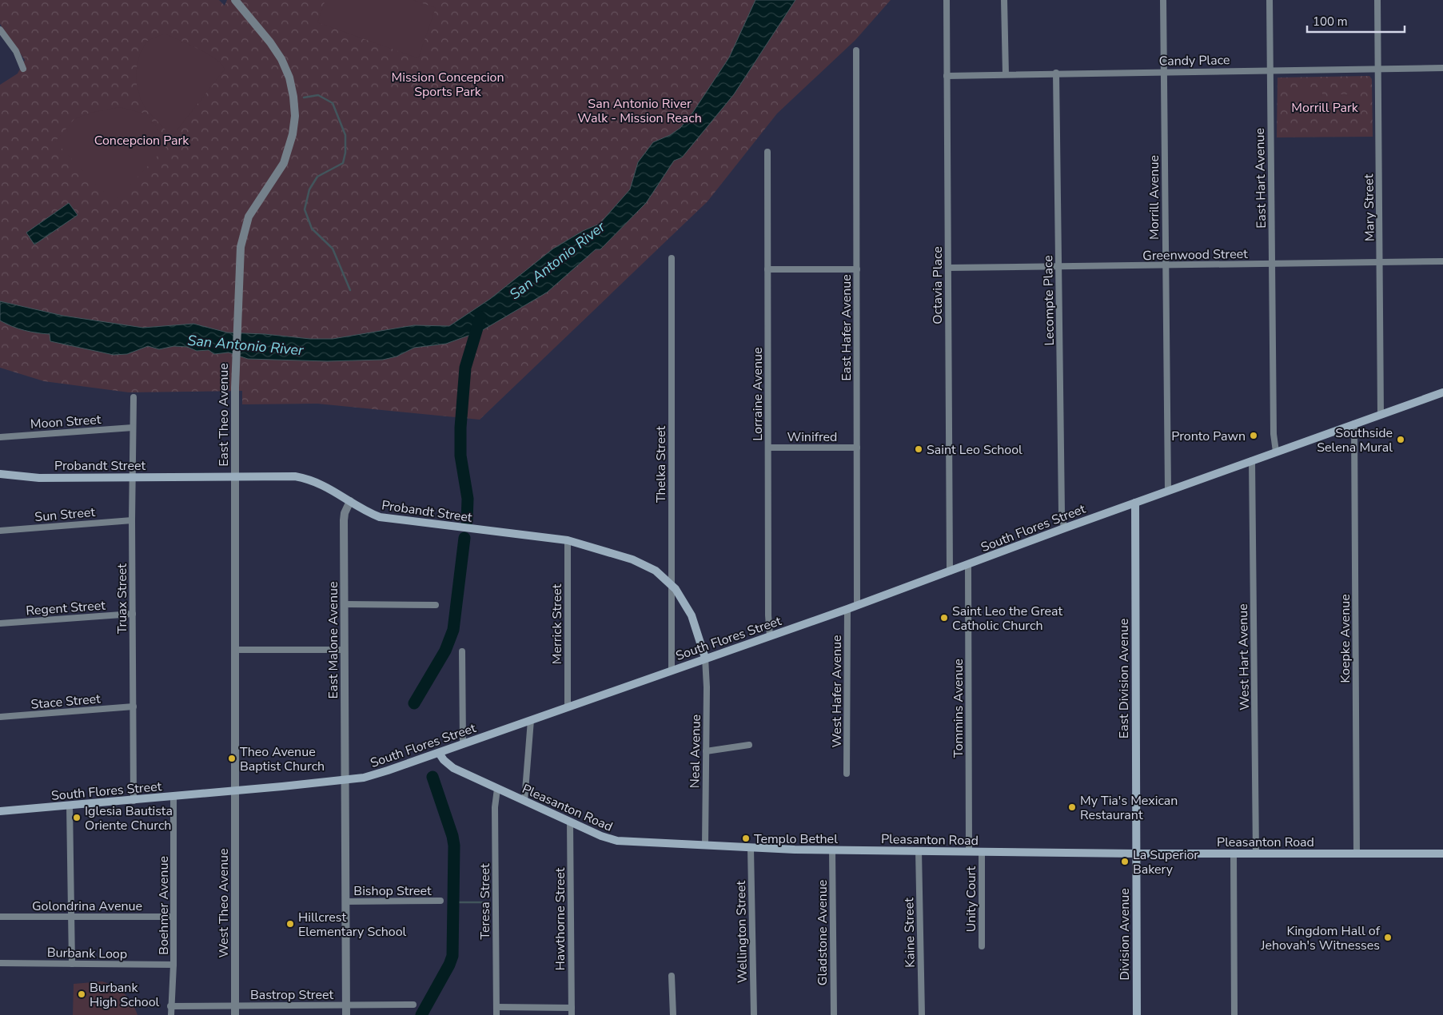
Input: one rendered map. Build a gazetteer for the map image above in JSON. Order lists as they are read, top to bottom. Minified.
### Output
{"streets":{"main road":["Probandt Street","South Flores Street","East Division Avenue","Pleasanton Road","Division Avenue"],"street":["Candy Place","East Hart Avenue","Morrill Avenue","Mary Street","Greenwood Street","Octavia Place","Lecompte Place","East Hafer Avenue","Lorraine Avenue","East Theo Avenue","Moon Street","Winifred","Thelka Street","Sun Street","Truax Street","Regent Street","Merrick Street","Koepke Avenue","East Malone Avenue","West Hart Avenue","West Hafer Avenue","Stace Street","Tommins Avenue","Neal Avenue","Bishop Street","Unity Court","Teresa Street","West Theo Avenue","Golondrina Avenue","Boehmer Avenue","Hawthorne Street","Wellington Street","Gladstone Avenue","Kaine Street","Burbank Loop","Bastrop Street"]},"crossings":[["Candy Place","East Hart Avenue"],["Candy Place","Morrill Avenue"],["Candy Place","Mary Street"],["Candy Place","Octavia Place"],["Candy Place","Lecompte Place"],["East Hart Avenue","Greenwood Street"],["East Hart Avenue","South Flores Street"],["Morrill Avenue","Greenwood Street"],["Morrill Avenue","South Flores Street"],["Mary Street","Greenwood Street"],["Mary Street","South Flores Street"],["Greenwood Street","Octavia Place"],["Greenwood Street","Lecompte Place"],["Octavia Place","South Flores Street"],["Lecompte Place","South Flores Street"],["East Hafer Avenue","Winifred"],["East Hafer Avenue","South Flores Street"],["Lorraine Avenue","Winifred"],["Lorraine Avenue","South Flores Street"],["East Theo Avenue","Probandt Street"],["East Theo Avenue","South Flores Street"],["East Theo Avenue","West Theo Avenue"],["Moon Street","Truax Street"],["Thelka Street","Probandt Street"],["Thelka Street","South Flores Street"],["Probandt Street","South Flores Street"],["Probandt Street","Truax Street"],["Probandt Street","Merrick Street"],["Probandt Street","East Malone Avenue"],["Probandt Street","Neal Avenue"],["Sun Street","Truax Street"],["South Flores Street","Truax Street"],["South Flores Street","Merrick Street"],["South Flores Street","Koepke Avenue"],["South Flores Street","East Malone Avenue"],["South Flores Street","West Hart Avenue"],["South Flores Street","East Division Avenue"],["South Flores Street","West Hafer Avenue"],["South Flores Street","Tommins Avenue"],["South Flores Street","Neal Avenue"],["South Flores Street","Pleasanton Road"],["South Flores Street","West Theo Avenue"],["South Flores Street","Boehmer Avenue"],["Truax Street","Regent Street"],["Truax Street","Stace Street"],["Koepke Avenue","Pleasanton Road"],["East Malone Avenue","Bishop Street"],["East Malone Avenue","Bastrop Street"],["West Hart Avenue","Pleasanton Road"],["East Division Avenue","Pleasanton Road"],["East Division Avenue","Division Avenue"],["Tommins Avenue","Pleasanton Road"],["Neal Avenue","Pleasanton Road"],["Pleasanton Road","Unity Court"],["Pleasanton Road","Teresa Street"],["Pleasanton Road","Hawthorne Street"],["Pleasanton Road","Wellington Street"],["Pleasanton Road","Gladstone Avenue"],["Pleasanton Road","Kaine Street"],["Pleasanton Road","Division Avenue"],["West Theo Avenue","Bastrop Street"],["Golondrina Avenue","Boehmer Avenue"],["Boehmer Avenue","Burbank Loop"],["Boehmer Avenue","Bastrop Street"]],"water":["San Antonio River"],"parks":["Mission Concepcion Sports Park","San Antonio River Walk - Mission Reach","Morrill Park","Concepcion Park"],"places":["Pronto Pawn","Southside Selena Mural","Saint Leo School","Saint Leo the Great Catholic Church","Theo Avenue Baptist Church","My Tia's Mexican Restaurant","Iglesia Bautista Oriente Church","Templo Bethel","La Superior Bakery","Hillcrest Elementary School","Kingdom Hall of Jehovah's Witnesses","Burbank High School"],"scale_bar":"100 m"}
